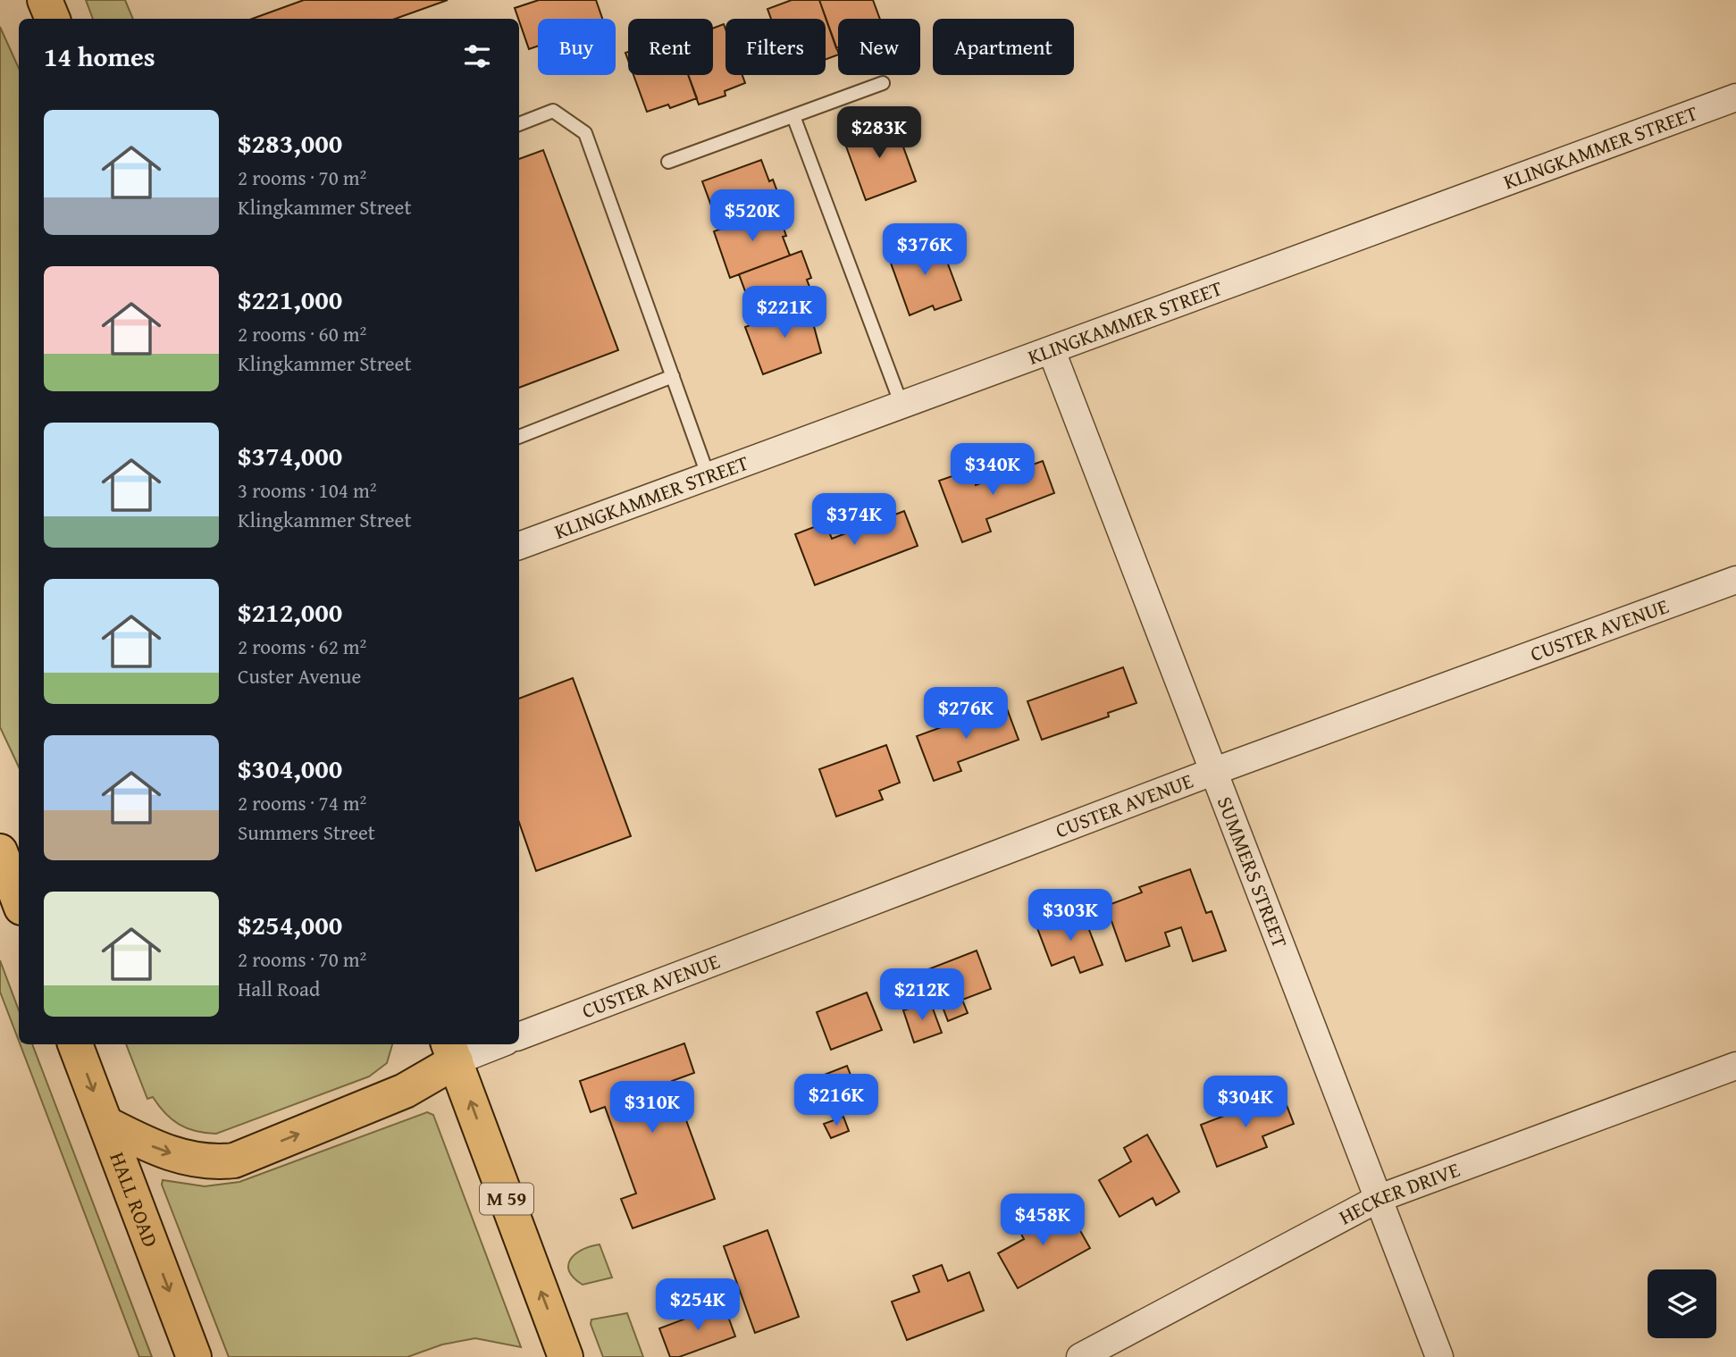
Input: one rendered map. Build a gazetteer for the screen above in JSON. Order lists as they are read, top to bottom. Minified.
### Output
{"streets":{"highway":["HALL ROAD","M 59"],"street":["KLINGKAMMER STREET","CUSTER AVENUE","SUMMERS STREET","HECKER DRIVE"]},"crossings":[["KLINGKAMMER STREET","SUMMERS STREET"],["CUSTER AVENUE","SUMMERS STREET"],["SUMMERS STREET","HECKER DRIVE"]],"one_way":["HALL ROAD"],"page":{"chip":["Buy","Rent","Filters","New","Apartment"],"heading":"14 homes","list":[{"name":"$283,000","note":"2 rooms · 70 m² · Klingkammer Street"},{"name":"$221,000","note":"2 rooms · 60 m² · Klingkammer Street"},{"name":"$374,000","note":"3 rooms · 104 m² · Klingkammer Street"},{"name":"$212,000","note":"2 rooms · 62 m² · Custer Avenue"},{"name":"$304,000","note":"2 rooms · 74 m² · Summers Street"},{"name":"$254,000","note":"2 rooms · 70 m² · Hall Road"}],"price":["$283K","$520K","$376K","$221K","$340K","$374K","$276K","$303K","$212K","$216K","$304K","$310K","$458K","$254K"]}}
